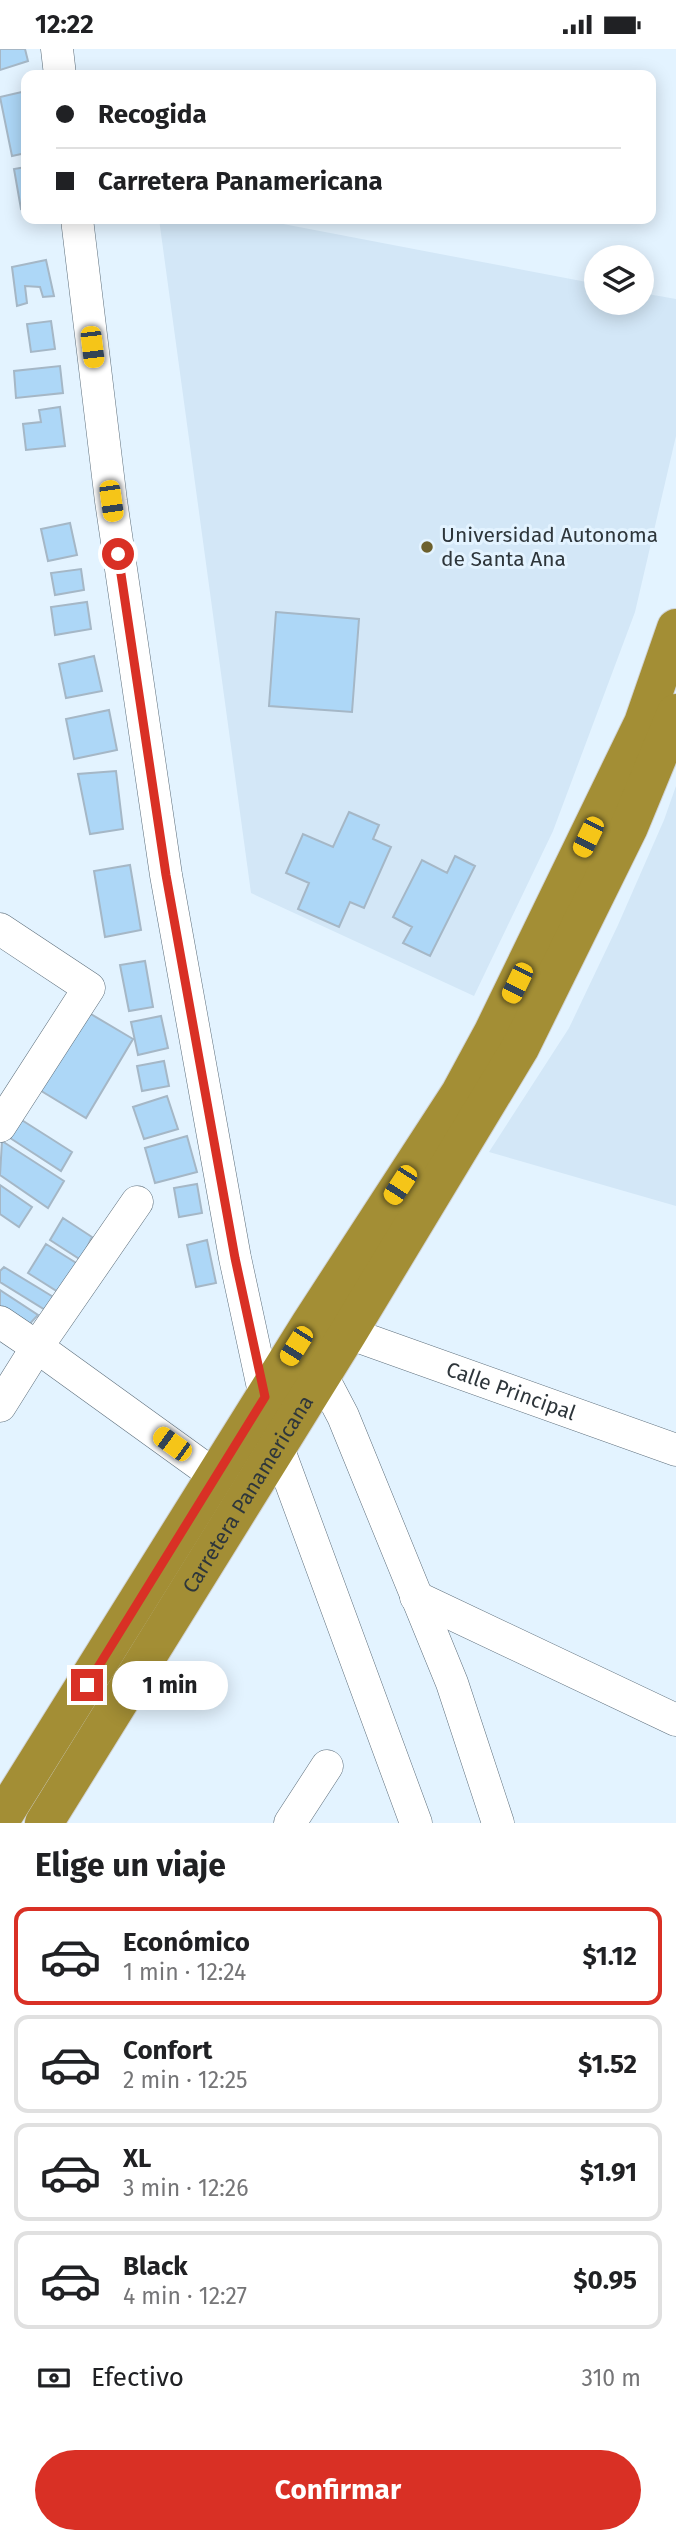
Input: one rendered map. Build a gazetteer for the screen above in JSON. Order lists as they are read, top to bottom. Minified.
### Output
{"streets":{"highway":["Carretera Panamericana"],"street":["Calle Principal"]},"crossings":[["Calle Principal","Carretera Panamericana"]],"places":["Universidad Autonoma de Santa Ana"],"page":{"status":"12:22","banner":["Recogida","Carretera Panamericana"],"bubble":"1 min","heading":"Elige un viaje","list":[{"name":"Económico","note":"1 min · 12:24","value":"$1.12"},{"name":"Confort","note":"2 min · 12:25","value":"$1.52"},{"name":"XL","note":"3 min · 12:26","value":"$1.91"},{"name":"Black","note":"4 min · 12:27","value":"$0.95"}],"pay":["Efectivo","310 m"],"buttons":"Confirmar"}}
